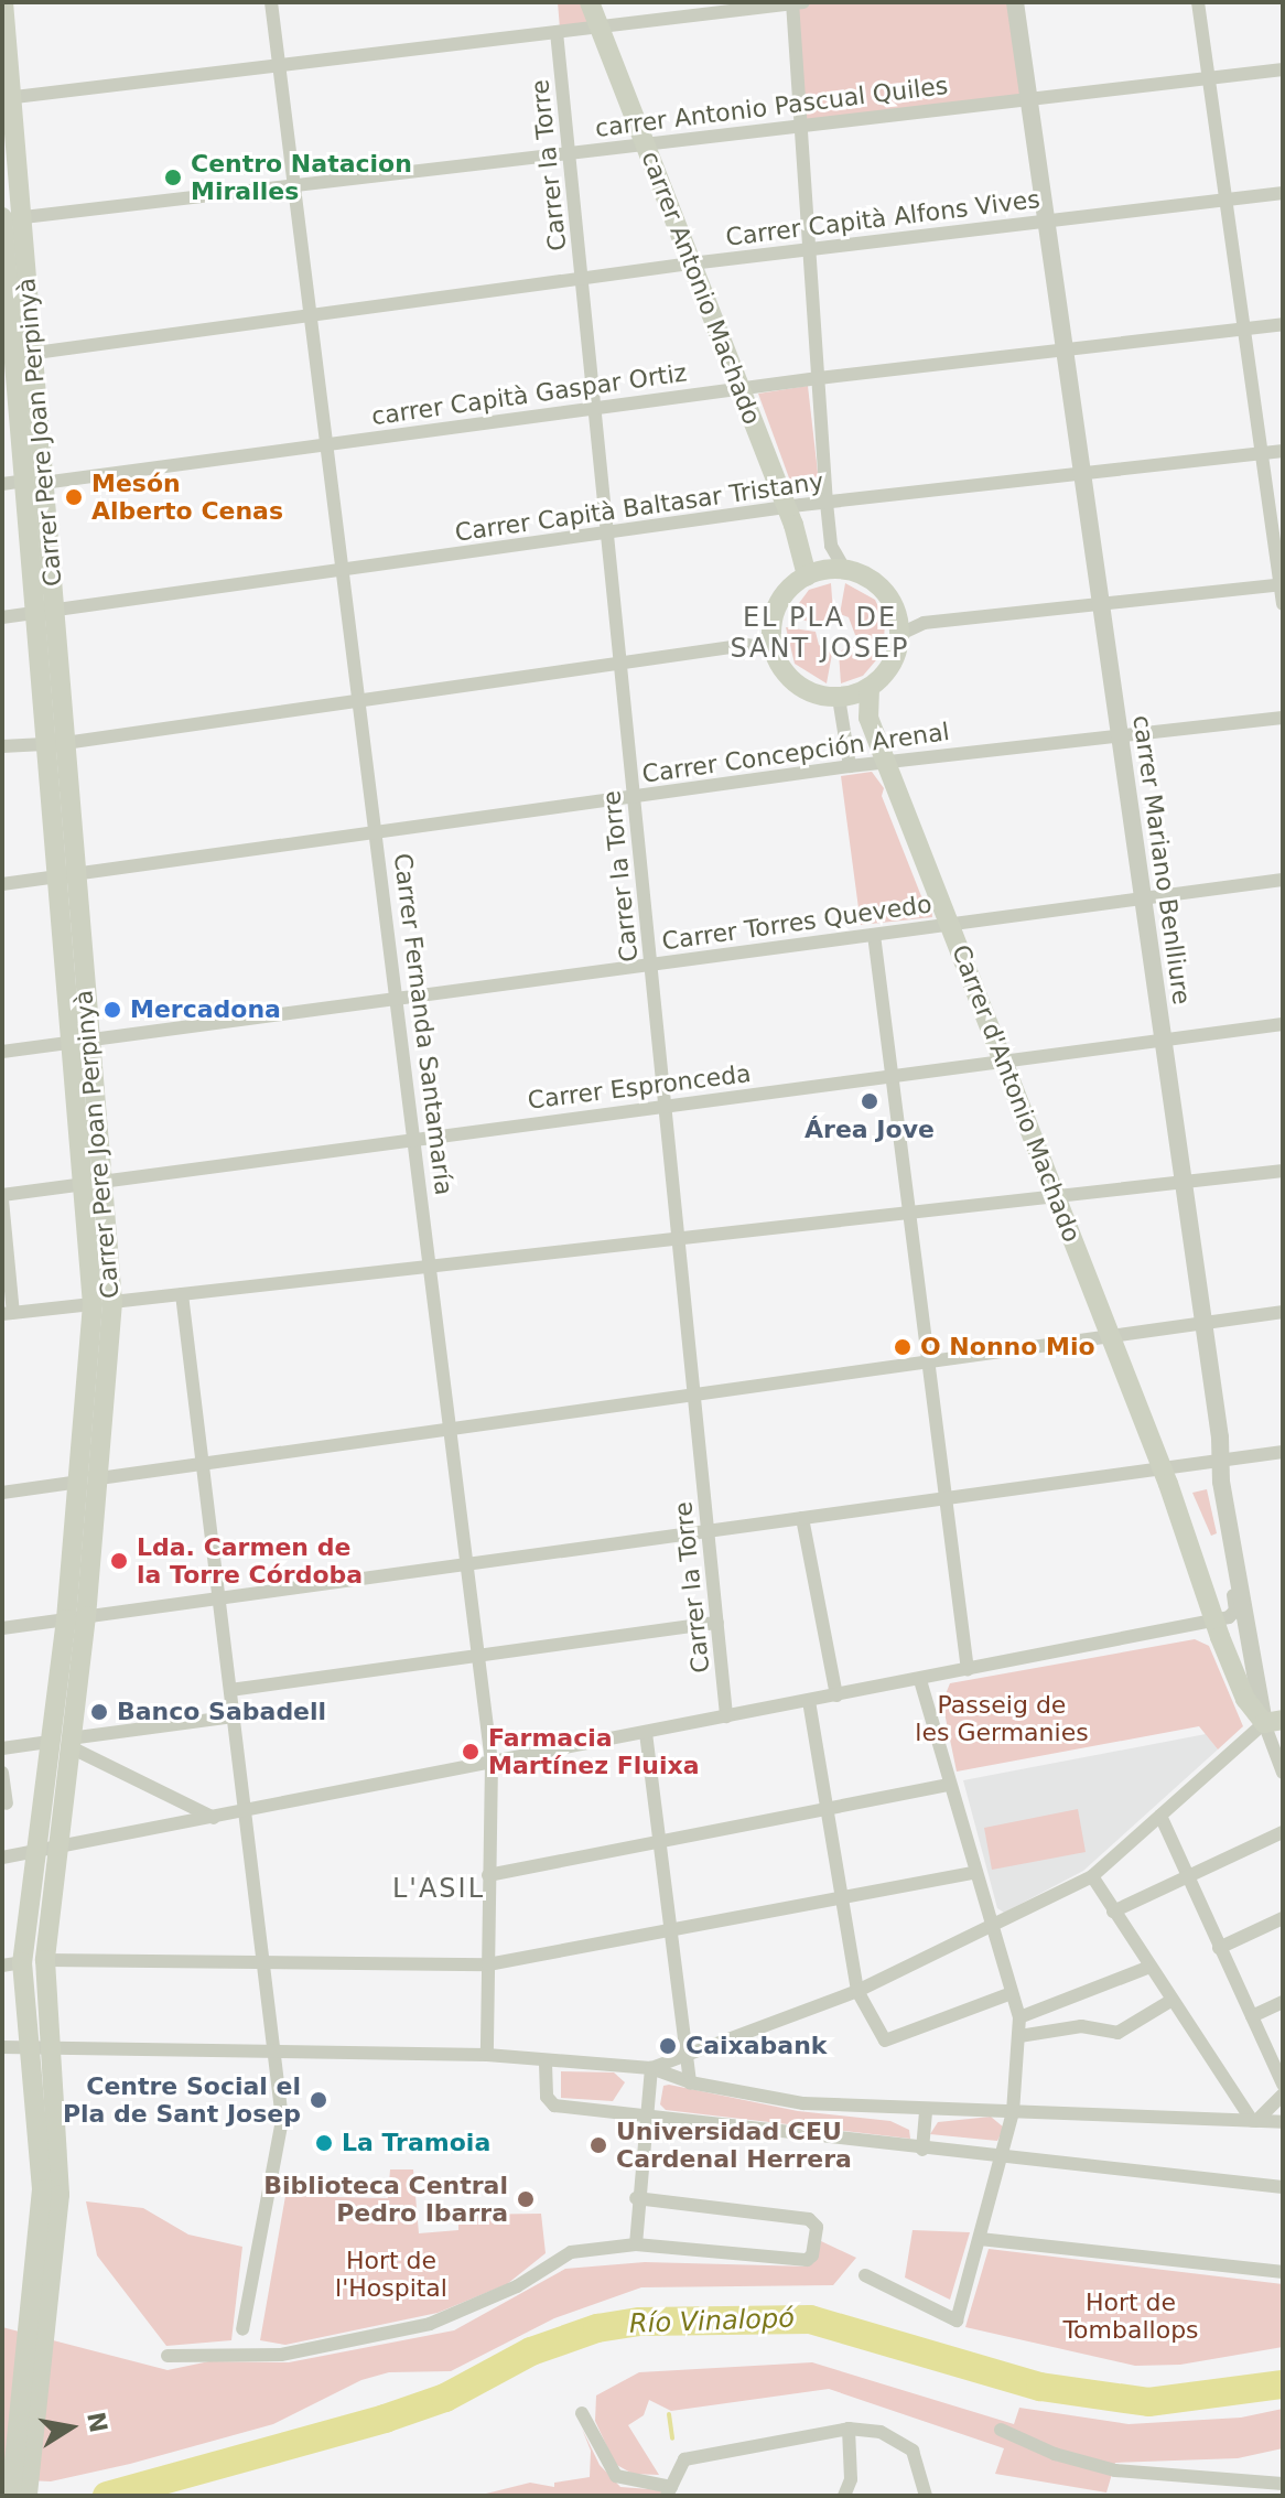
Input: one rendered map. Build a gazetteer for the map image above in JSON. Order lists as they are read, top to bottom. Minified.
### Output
{"streets":{"main road":["carrer Antonio Machado","Carrer Pere Joan Perpinyà","Carrer d'Antonio Machado"],"street":["carrer Antonio Pascual Quiles","Carrer la Torre","Carrer Capità Alfons Vives","carrer Capità Gaspar Ortiz","Carrer Capità Baltasar Tristany","Carrer Concepción Arenal","carrer Mariano Benlliure","Carrer Torres Quevedo","Carrer Fernanda Santamaría","Carrer Espronceda"]},"crossings":[["carrer Antonio Pascual Quiles","Carrer la Torre"],["carrer Antonio Pascual Quiles","carrer Antonio Machado"],["carrer Antonio Pascual Quiles","Carrer Pere Joan Perpinyà"],["carrer Antonio Pascual Quiles","carrer Mariano Benlliure"],["carrer Antonio Pascual Quiles","Carrer Fernanda Santamaría"],["Carrer la Torre","Carrer Capità Alfons Vives"],["Carrer la Torre","carrer Capità Gaspar Ortiz"],["Carrer la Torre","Carrer Capità Baltasar Tristany"],["Carrer la Torre","Carrer Concepción Arenal"],["Carrer la Torre","Carrer Torres Quevedo"],["Carrer la Torre","Carrer Espronceda"],["Carrer Capità Alfons Vives","carrer Antonio Machado"],["Carrer Capità Alfons Vives","Carrer Pere Joan Perpinyà"],["Carrer Capità Alfons Vives","carrer Mariano Benlliure"],["Carrer Capità Alfons Vives","Carrer Fernanda Santamaría"],["carrer Antonio Machado","carrer Capità Gaspar Ortiz"],["carrer Antonio Machado","Carrer Capità Baltasar Tristany"],["carrer Antonio Machado","Carrer d'Antonio Machado"],["carrer Capità Gaspar Ortiz","Carrer Pere Joan Perpinyà"],["carrer Capità Gaspar Ortiz","carrer Mariano Benlliure"],["carrer Capità Gaspar Ortiz","Carrer Fernanda Santamaría"],["Carrer Pere Joan Perpinyà","Carrer Capità Baltasar Tristany"],["Carrer Pere Joan Perpinyà","Carrer Concepción Arenal"],["Carrer Pere Joan Perpinyà","Carrer Torres Quevedo"],["Carrer Pere Joan Perpinyà","Carrer Espronceda"],["Carrer Capità Baltasar Tristany","carrer Mariano Benlliure"],["Carrer Capità Baltasar Tristany","Carrer Fernanda Santamaría"],["Carrer Concepción Arenal","carrer Mariano Benlliure"],["Carrer Concepción Arenal","Carrer Fernanda Santamaría"],["Carrer Concepción Arenal","Carrer d'Antonio Machado"],["carrer Mariano Benlliure","Carrer Torres Quevedo"],["carrer Mariano Benlliure","Carrer Espronceda"],["Carrer Torres Quevedo","Carrer Fernanda Santamaría"],["Carrer Torres Quevedo","Carrer d'Antonio Machado"],["Carrer Fernanda Santamaría","Carrer Espronceda"],["Carrer Espronceda","Carrer d'Antonio Machado"]],"districts":["EL PLA DE SANT JOSEP","L'ASIL"],"water":["Río Vinalopó"],"parks":["Passeig de les Germanies","Hort de l'Hospital","Hort de Tomballops"],"places":["Centro Natacion Miralles","Mesón Alberto Cenas","Mercadona","Área Jove","O Nonno Mio","Lda. Carmen de la Torre Córdoba","Banco Sabadell","Farmacia Martínez Fluixa","Caixabank","Centre Social el Pla de Sant Josep","La Tramoia","Universidad CEU Cardenal Herrera","Biblioteca Central Pedro Ibarra"],"north":"right"}
